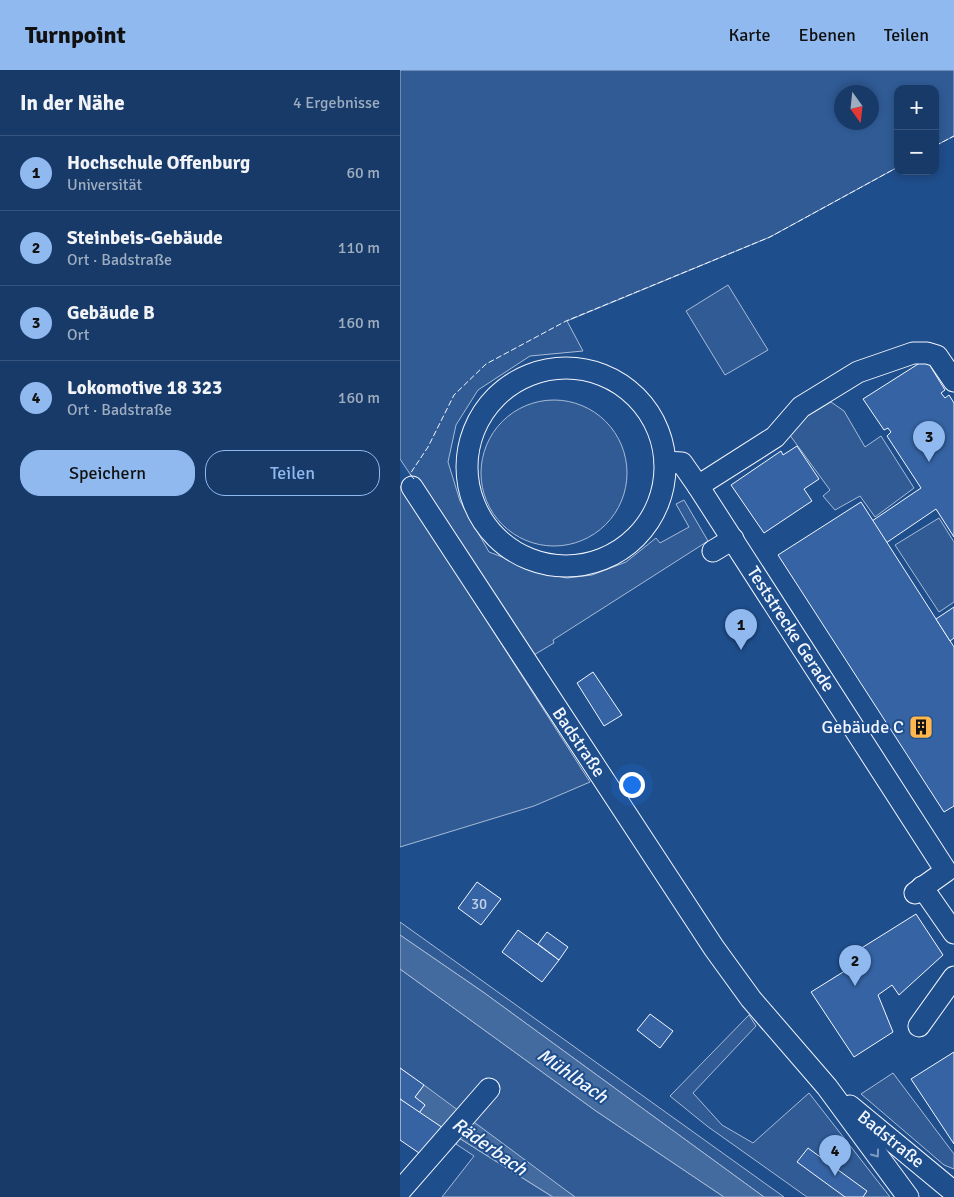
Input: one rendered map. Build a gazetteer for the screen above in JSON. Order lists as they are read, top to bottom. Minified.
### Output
{"streets":{"street":["Teststrecke Gerade","Badstraße"]},"water":["Mühlbach","Räderbach"],"places":{"building":["Gebäude C"]},"house_numbers":["30"],"north":"bottom","page":{"header":"Turnpoint","nav":["Karte","Ebenen","Teilen"],"heading":["In der Nähe","4 Ergebnisse"],"map_buttons":["+","−"],"list":[{"mark":"1","name":"Hochschule Offenburg","note":"Universität","value":"60 m"},{"mark":"2","name":"Steinbeis-Gebäude","note":"Ort · Badstraße","value":"110 m"},{"mark":"3","name":"Gebäude B","note":"Ort","value":"160 m"},{"mark":"4","name":"Lokomotive 18 323","note":"Ort · Badstraße","value":"160 m"}],"pins":["3","1","2","4"],"buttons":["Speichern","Teilen"]}}
